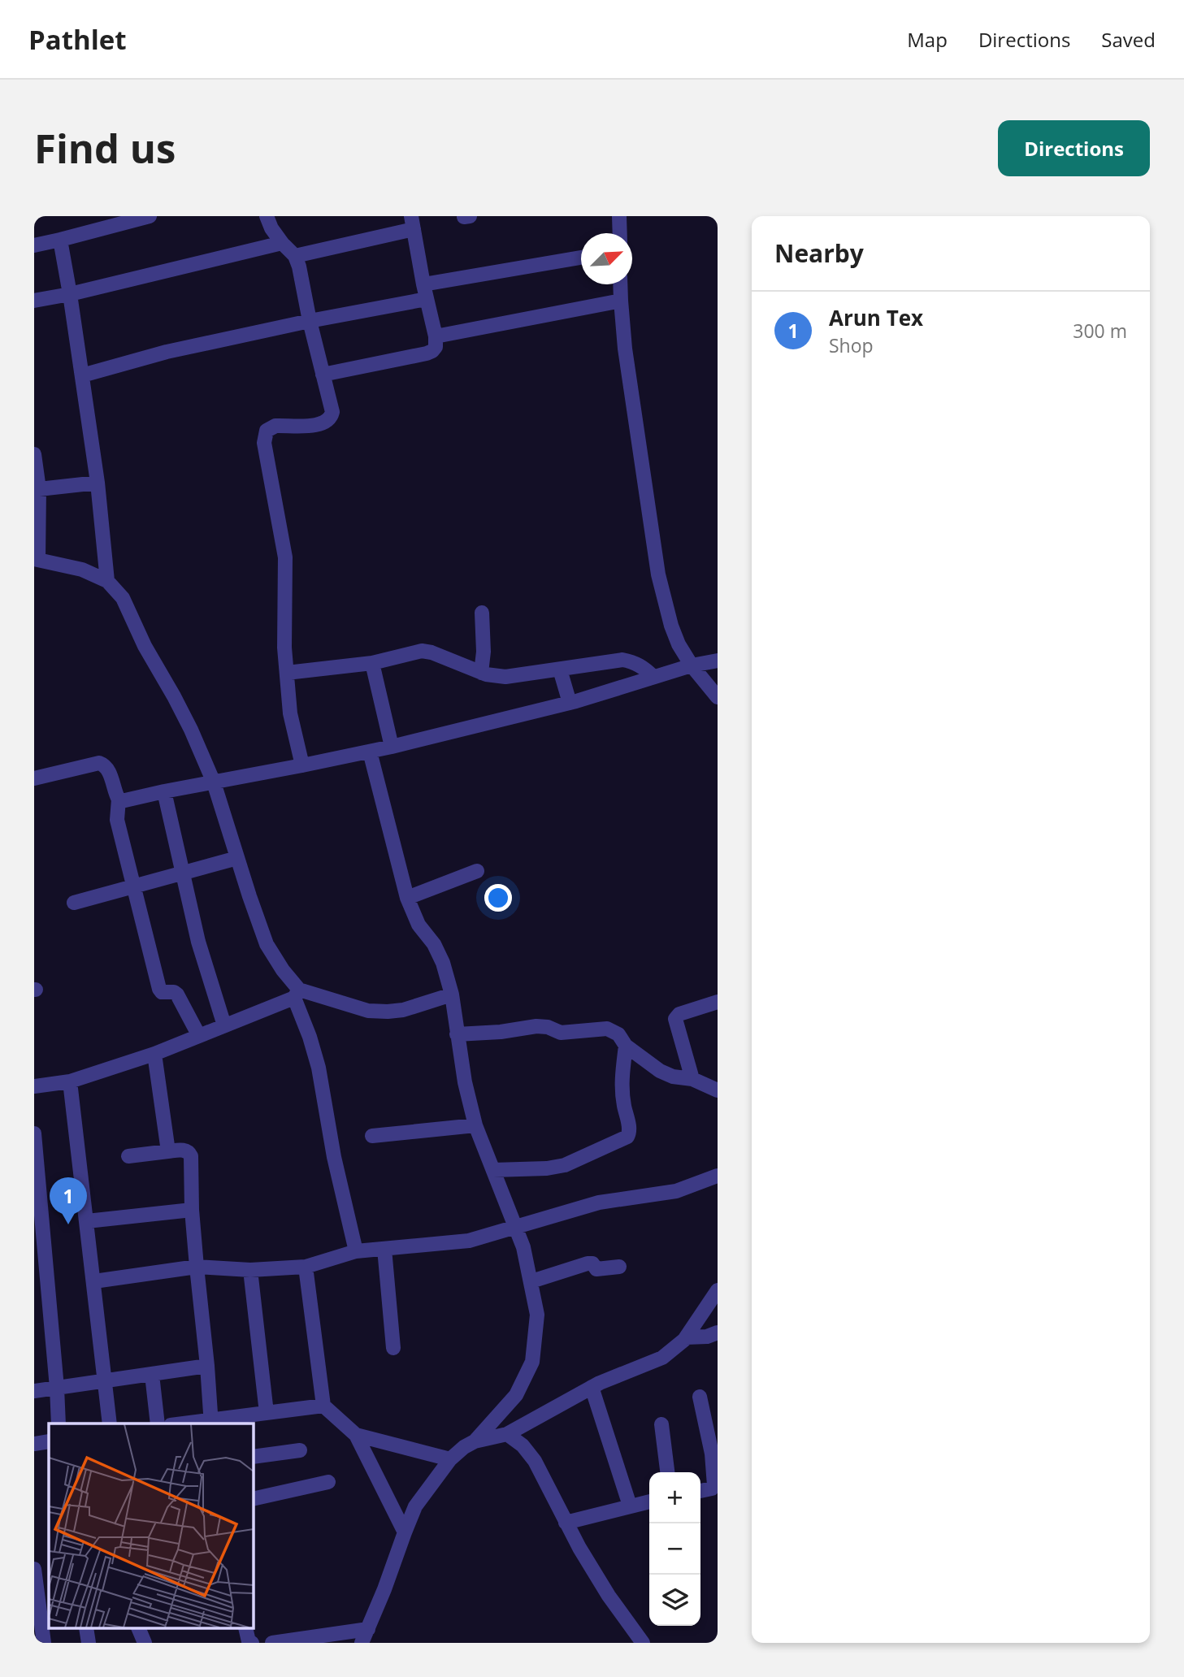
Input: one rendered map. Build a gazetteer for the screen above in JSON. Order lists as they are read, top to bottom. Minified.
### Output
{"north":"top right","page":{"header":"Pathlet","nav":["Map","Directions","Saved"],"buttons":"Directions","title":"Find us","heading":"Nearby","list":[{"mark":"1","name":"Arun Tex","note":"Shop","value":"300 m"}],"pins":"1","map_buttons":["+","−"]}}
